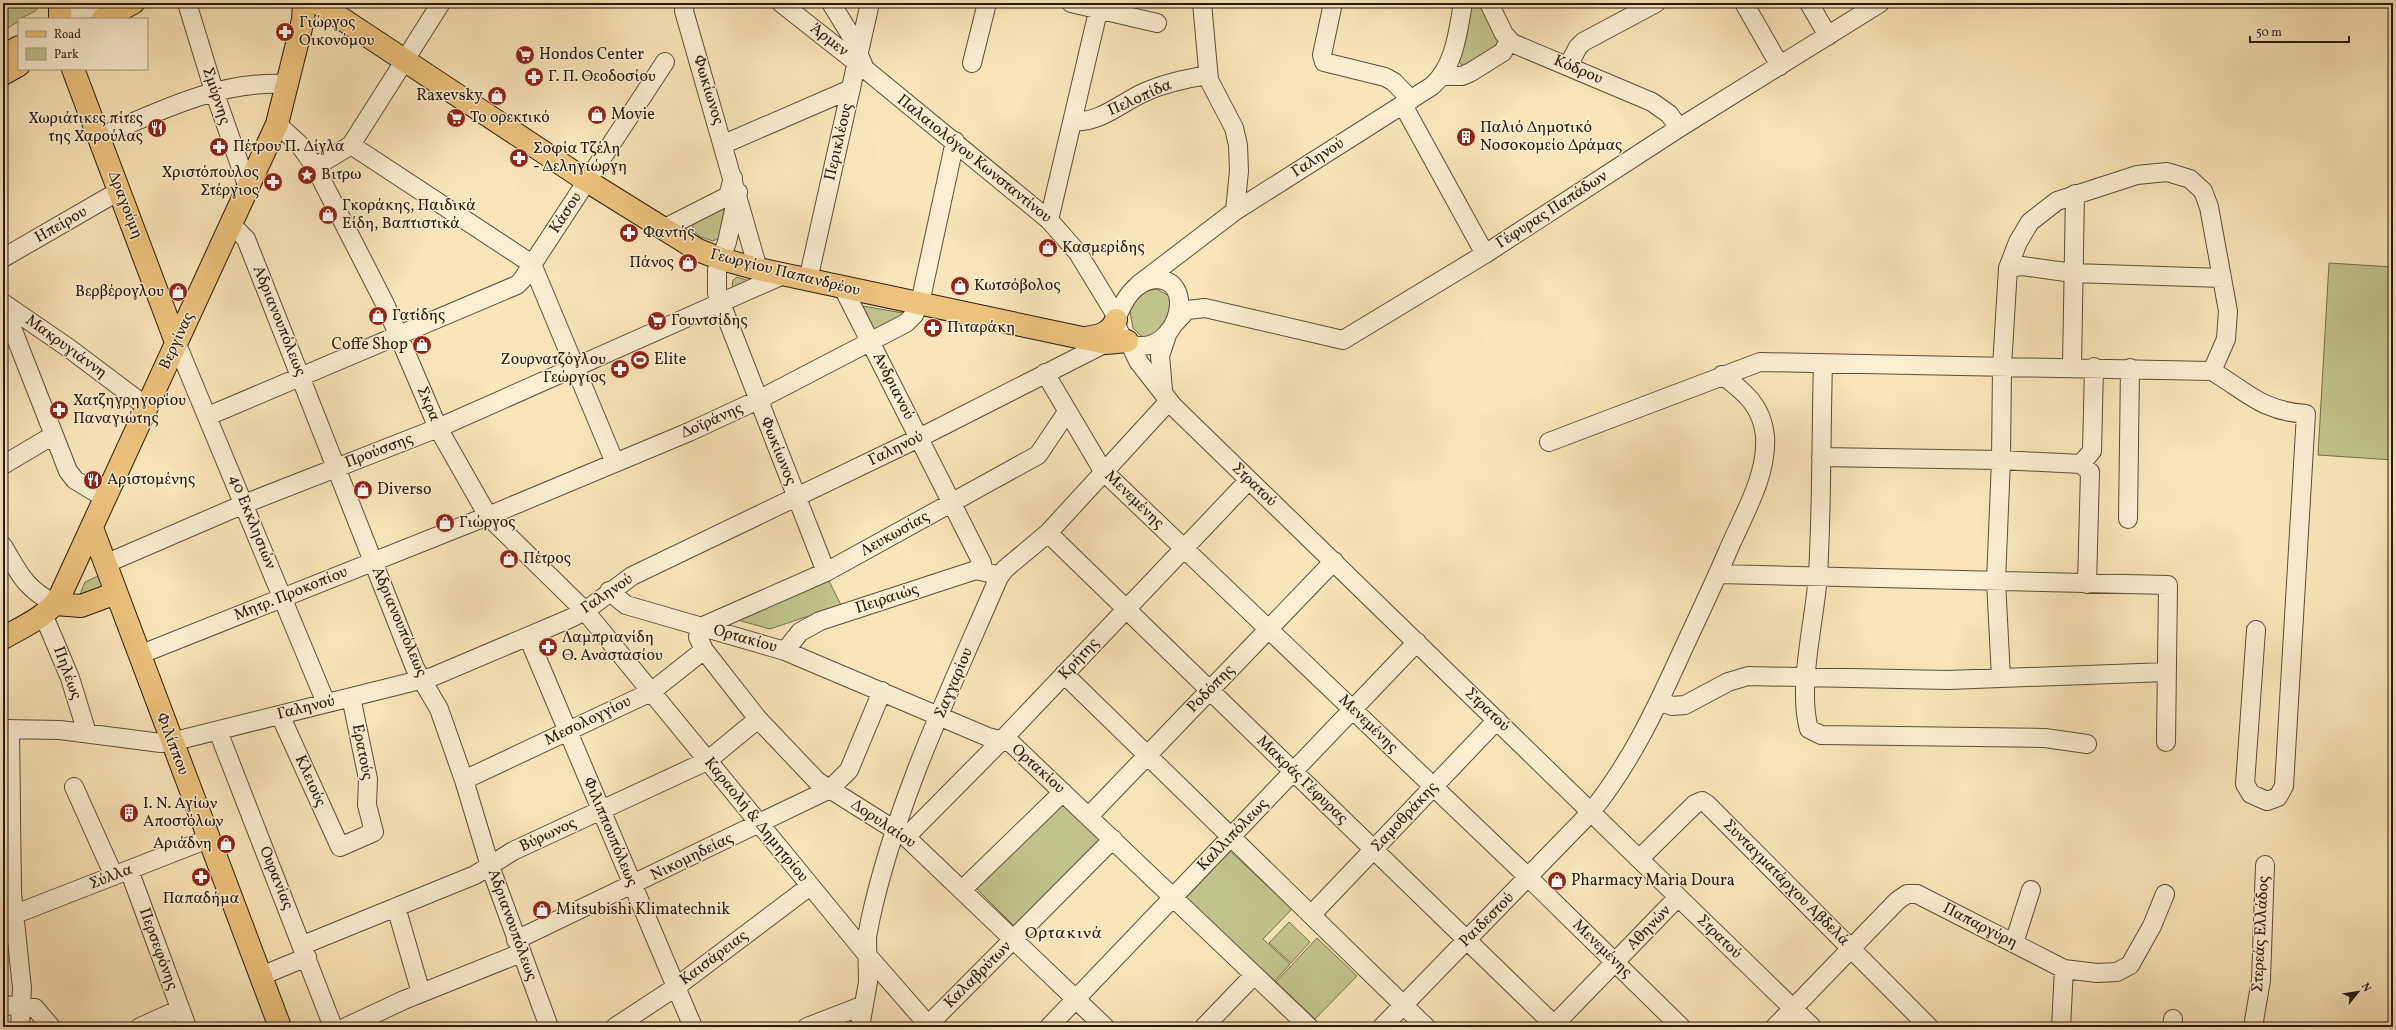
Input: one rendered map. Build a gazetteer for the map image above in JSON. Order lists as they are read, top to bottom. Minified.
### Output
{"streets":{"main road":["Δραγούμη","Γεωργίου Παπανδρέου","Βεργίνας","Φιλίππου"],"street":["Άρμεν","Κόδρου","Φωκίωνος","Σμύρνης","Πελοπίδα","Περικλέους","Γαληνού","Παλαιολόγου Κωνσταντίνου","Γέφυρας Παπάδων","Κάσου","Ηπείρου","Αδριανουπόλεως","Μακρυγιάννη","Ανδριανού","Σκρα","Δοϊράνης","Προύσσης","Στρατού","Μενεμένης","40 Εκκλησιών","Λευκωσίας","Μητρ. Προκοπίου","Πειραιώς","Ορτακίου","Κρήτης","Πηλέως","Σαγγαρίου","Ροδόπης","Μεσολογγίου","Ερατούς","Μακράς Γέφυρας","Κλειούς","Σαμοθράκης","Καραολή & Δημητρίου","Δορυλαίου","Φιλιππουπόλεως","Βύρωνος","Καλλιπόλεως","Νικομηδείας","Σύλλα","Ουρανίας","Συνταγματάρχου Αβδελά","Ραιδεστού","Παπαργύρη","Αθηνών","Στερεάς Ελλάδος","Περσεφόνης","Καισάρειας","Καλαβρύτων"]},"crossings":[["Άρμεν","Περικλέους"],["Άρμεν","Παλαιολόγου Κωνσταντίνου"],["Κόδρου","Γέφυρας Παπάδων"],["Φωκίωνος","Γαληνού"],["Φωκίωνος","Γεωργίου Παπανδρέου"],["Φωκίωνος","Δοϊράνης"],["Φωκίωνος","Προύσσης"],["Φωκίωνος","Λευκωσίας"],["Σμύρνης","Βεργίνας"],["Περικλέους","Παλαιολόγου Κωνσταντίνου"],["Περικλέους","Γεωργίου Παπανδρέου"],["Γαληνού","Παλαιολόγου Κωνσταντίνου"],["Γαληνού","Γέφυρας Παπάδων"],["Γαληνού","Γεωργίου Παπανδρέου"],["Γαληνού","Αδριανουπόλεως"],["Γαληνού","Ανδριανού"],["Γαληνού","Σκρα"],["Γαληνού","Στρατού"],["Γαληνού","Μενεμένης"],["Γαληνού","40 Εκκλησιών"],["Γαληνού","Ορτακίου"],["Γαληνού","Πηλέως"],["Γαληνού","Φιλίππου"],["Γαληνού","Ερατούς"],["Γαληνού","Κλειούς"],["Γαληνού","Καραολή & Δημητρίου"],["Γαληνού","Φιλιππουπόλεως"],["Γαληνού","Ουρανίας"],["Παλαιολόγου Κωνσταντίνου","Γέφυρας Παπάδων"],["Παλαιολόγου Κωνσταντίνου","Γεωργίου Παπανδρέου"],["Παλαιολόγου Κωνσταντίνου","Δοϊράνης"],["Παλαιολόγου Κωνσταντίνου","Στρατού"],["Δραγούμη","Ηπείρου"],["Δραγούμη","Βεργίνας"],["Δραγούμη","40 Εκκλησιών"],["Γέφυρας Παπάδων","Γεωργίου Παπανδρέου"],["Γέφυρας Παπάδων","Στρατού"],["Κάσου","Γεωργίου Παπανδρέου"],["Κάσου","Αδριανουπόλεως"],["Κάσου","Σκρα"],["Κάσου","40 Εκκλησιών"],["Γεωργίου Παπανδρέου","Ανδριανού"],["Γεωργίου Παπανδρέου","Δοϊράνης"],["Γεωργίου Παπανδρέου","Προύσσης"],["Γεωργίου Παπανδρέου","Στρατού"],["Αδριανουπόλεως","Βεργίνας"],["Αδριανουπόλεως","Προύσσης"],["Αδριανουπόλεως","Μητρ. Προκοπίου"],["Αδριανουπόλεως","Μεσολογγίου"],["Αδριανουπόλεως","Βύρωνος"],["Αδριανουπόλεως","Νικομηδείας"],["Βεργίνας","Μακρυγιάννη"],["Βεργίνας","Σκρα"],["Βεργίνας","40 Εκκλησιών"],["Βεργίνας","Πηλέως"],["Βεργίνας","Φιλίππου"],["Ανδριανού","Δοϊράνης"],["Ανδριανού","Λευκωσίας"],["Ανδριανού","Πειραιώς"],["Ανδριανού","Σαγγαρίου"],["Σκρα","Δοϊράνης"],["Σκρα","Προύσσης"],["Σκρα","Μητρ. Προκοπίου"],["Σκρα","Καραολή & Δημητρίου"],["Δοϊράνης","Μητρ. Προκοπίου"],["Προύσσης","40 Εκκλησιών"],["Προύσσης","Φιλίππου"],["Στρατού","Κρήτης"],["Στρατού","Σαγγαρίου"],["Στρατού","Ροδόπης"],["Στρατού","Σαμοθράκης"],["Στρατού","Καλλιπόλεως"],["Στρατού","Συνταγματάρχου Αβδελά"],["Στρατού","Ραιδεστού"],["Στρατού","Παπαργύρη"],["Στρατού","Αθηνών"],["Μενεμένης","Λευκωσίας"],["Μενεμένης","Κρήτης"],["Μενεμένης","Σαγγαρίου"],["Μενεμένης","Ροδόπης"],["Μενεμένης","Σαμοθράκης"],["Μενεμένης","Καλλιπόλεως"],["Μενεμένης","Ραιδεστού"],["Μενεμένης","Αθηνών"],["40 Εκκλησιών","Μητρ. Προκοπίου"],["Λευκωσίας","Ορτακίου"],["Λευκωσίας","Δορυλαίου"],["Μητρ. Προκοπίου","Φιλίππου"],["Πειραιώς","Ορτακίου"],["Πειραιώς","Σαγγαρίου"],["Ορτακίου","Κρήτης"],["Ορτακίου","Σαγγαρίου"],["Ορτακίου","Ροδόπης"],["Ορτακίου","Δορυλαίου"],["Ορτακίου","Καλλιπόλεως"],["Ορτακίου","Νικομηδείας"],["Ορτακίου","Καλαβρύτων"],["Κρήτης","Σαγγαρίου"],["Κρήτης","Μακράς Γέφυρας"],["Κρήτης","Δορυλαίου"],["Σαγγαρίου","Μακράς Γέφυρας"],["Σαγγαρίου","Καραολή & Δημητρίου"],["Σαγγαρίου","Δορυλαίου"],["Ροδόπης","Μακράς Γέφυρας"],["Μεσολογγίου","Καραολή & Δημητρίου"],["Μεσολογγίου","Δορυλαίου"],["Μεσολογγίου","Φιλιππουπόλεως"],["Φιλίππου","Βύρωνος"],["Φιλίππου","Σύλλα"],["Ερατούς","Κλειούς"],["Μακράς Γέφυρας","Σαμοθράκης"],["Μακράς Γέφυρας","Καλλιπόλεως"],["Μακράς Γέφυρας","Ραιδεστού"],["Μακράς Γέφυρας","Αθηνών"],["Καραολή & Δημητρίου","Βύρωνος"],["Καραολή & Δημητρίου","Νικομηδείας"],["Καραολή & Δημητρίου","Καισάρειας"],["Καραολή & Δημητρίου","Καλαβρύτων"],["Δορυλαίου","Βύρωνος"],["Δορυλαίου","Καλλιπόλεως"],["Δορυλαίου","Νικομηδείας"],["Δορυλαίου","Καλαβρύτων"],["Φιλιππουπόλεως","Βύρωνος"],["Φιλιππουπόλεως","Νικομηδείας"],["Φιλιππουπόλεως","Καισάρειας"],["Βύρωνος","Ουρανίας"],["Σύλλα","Περσεφόνης"],["Συνταγματάρχου Αβδελά","Παπαργύρη"]],"districts":["Ορτακινά"],"places":{"pharmacy":["Γιώργος Οικονόμου","Γ. Π. Θεοδοσίου","Πέτρου Π. Δίγλα","Σοφία Τζέλη - Δεληγιώργη","Χριστόπουλος Στέργιος","Φαντής","Πιταράκη","Ζουρνατζόγλου Γεώργιος","Χατζηγρηγορίου Παναγιώτης","Λαμπριανίδη Θ. Αναστασίου","Παπαδήμα"],"supermarket":["Hondos Center","Το ορεκτικό","Γουντσίδης"],"shop":["Raxevsky","Movie","Γκοράκης, Παιδικά Είδη, Βαπτιστικά","Κασμερίδης","Πάνος","Κωτσόβολος","Βερβέρογλου","Γατίδης","Coffe Shop","Diverso","Γιώργος","Πέτρος","Αριάδνη","Pharmacy Maria Doura","Mitsubishi Klimatechnik"],"restaurant":["Χωριάτικες πίτες της Χαρούλας","Αριστομένης"],"building":["Παλιό Δημοτικό Νοσοκομείο Δράμας","Ι. Ν. Αγίων Αποστόλων"],"place":["Βιτρω"],"sports":["Elite"]},"legend":["Road","Park"],"scale_bar":"50 m","north":"top right"}
